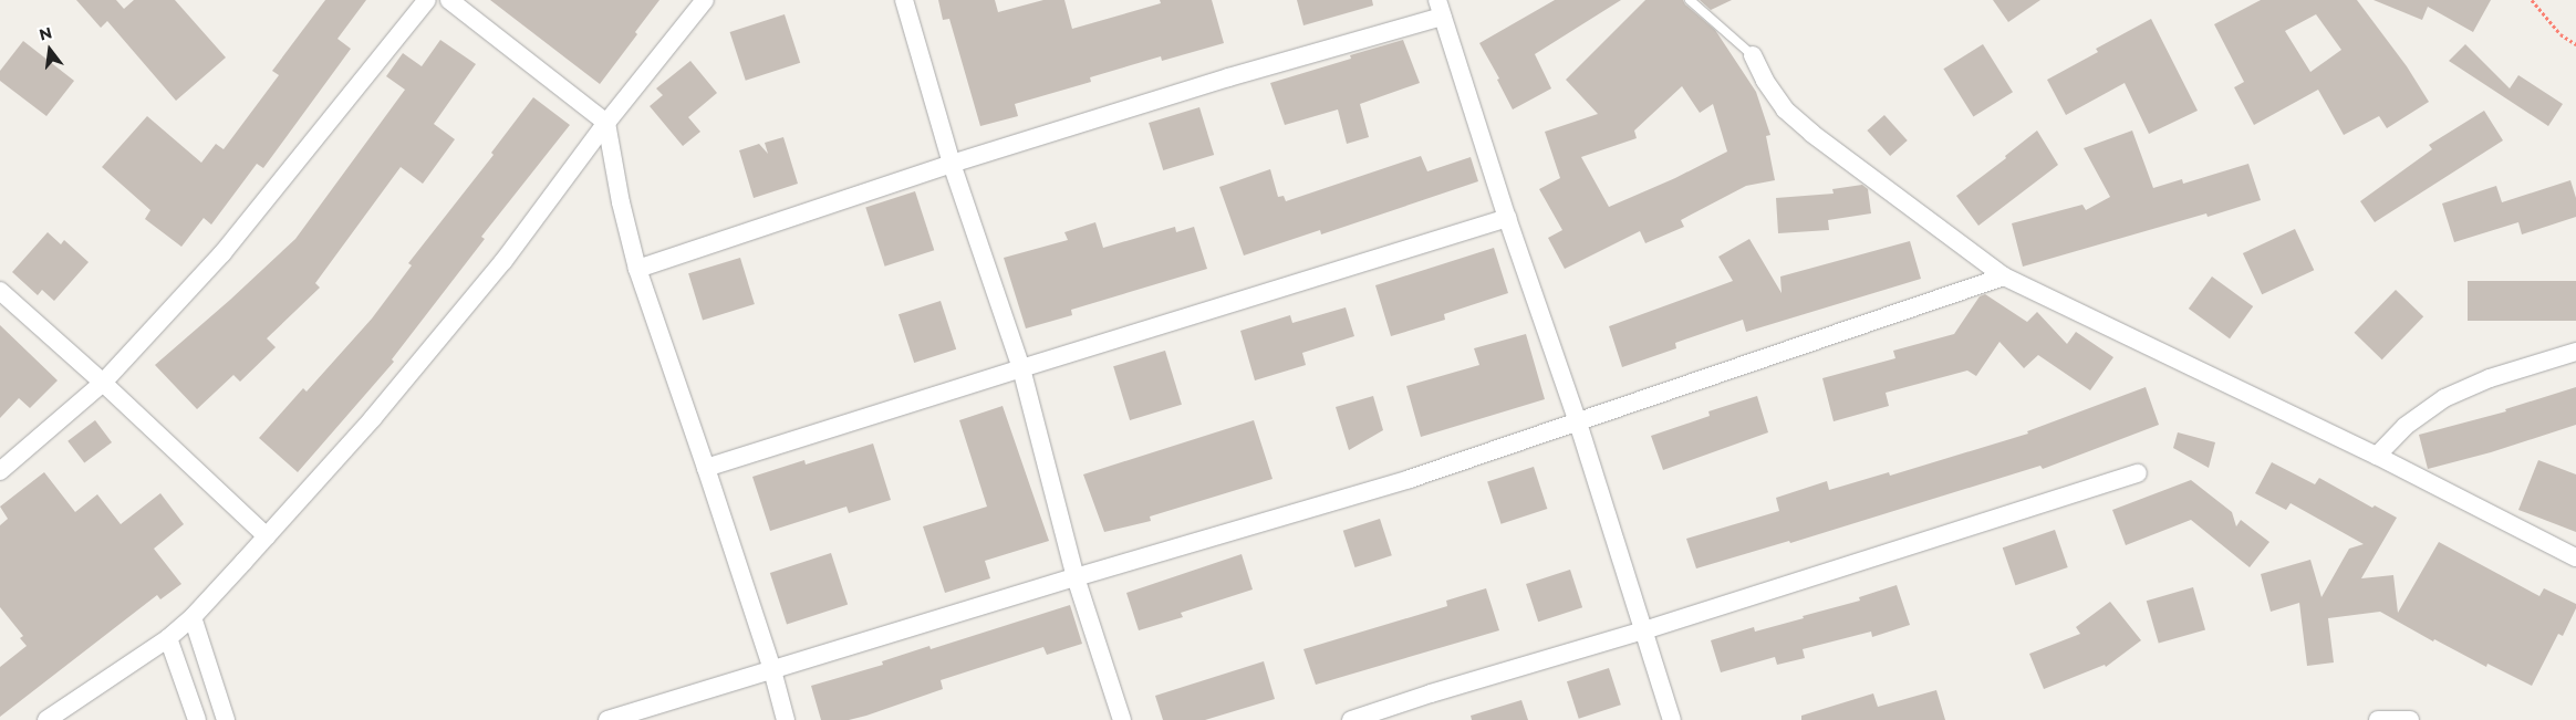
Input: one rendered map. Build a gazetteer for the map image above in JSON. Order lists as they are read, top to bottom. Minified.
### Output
{"north":"top"}
